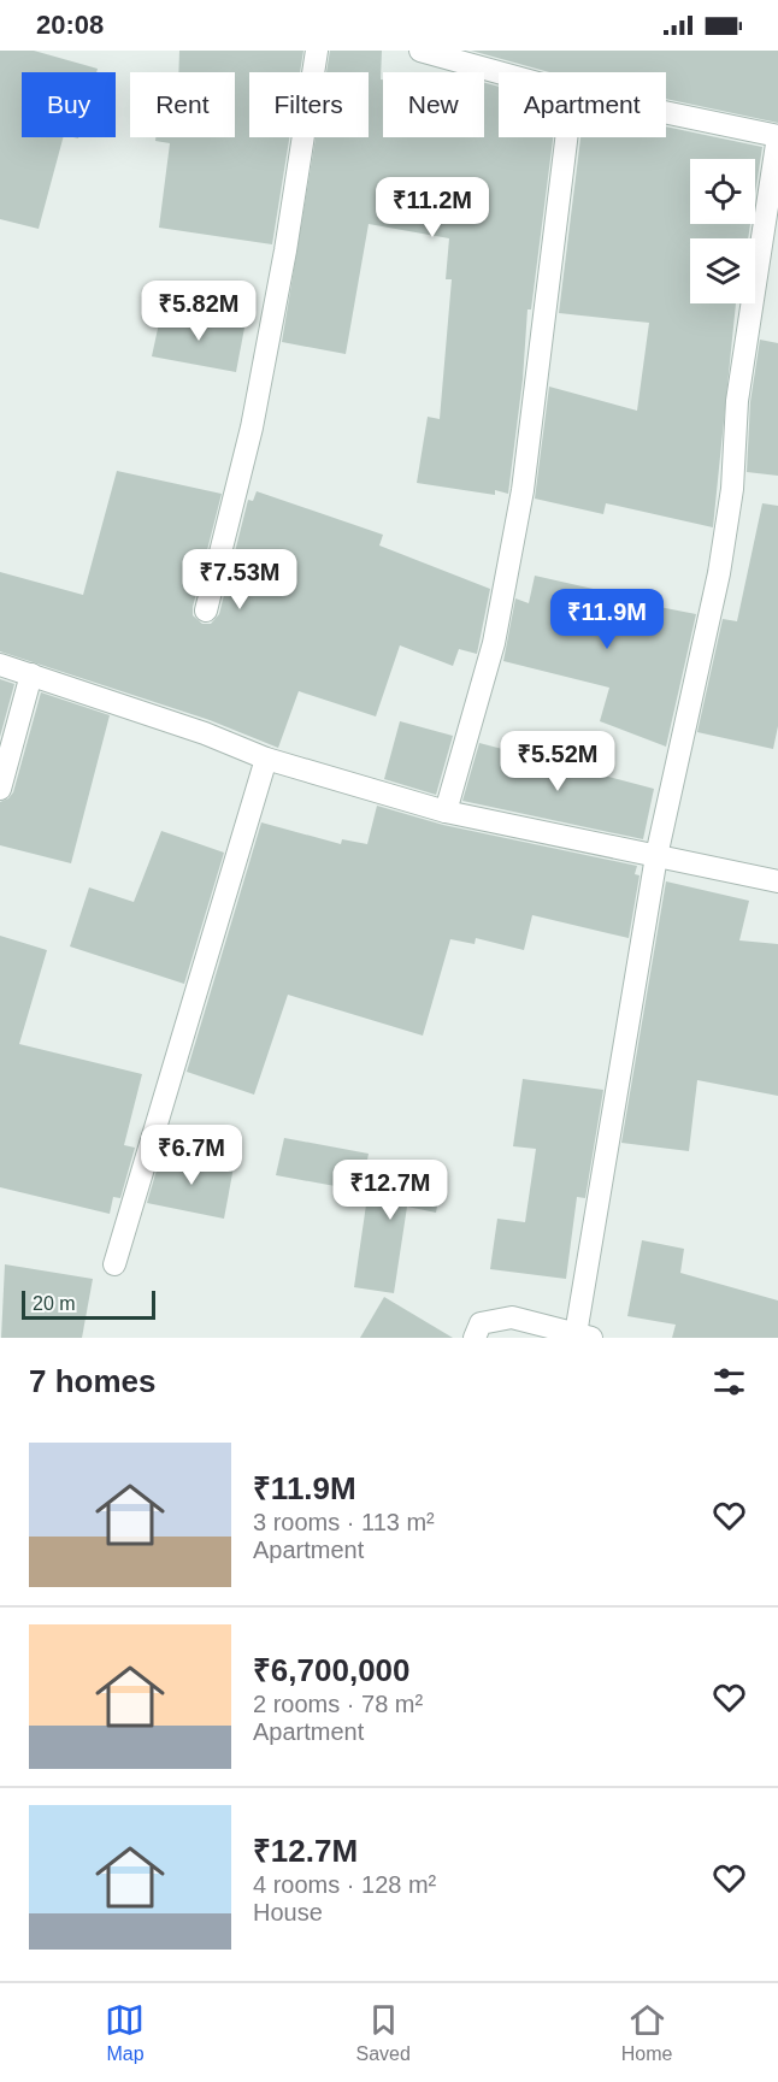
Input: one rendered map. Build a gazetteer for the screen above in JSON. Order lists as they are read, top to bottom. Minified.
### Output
{"scale_bar":"20 m","page":{"status":"20:08","chip":["Buy","Rent","Filters","New","Apartment"],"price":["₹11.2M","₹5.82M","₹7.53M","₹11.9M","₹5.52M","₹6.7M","₹12.7M"],"scale":"20 m","heading":"7 homes","list":[{"name":"₹11.9M","note":"3 rooms · 113 m² · Apartment"},{"name":"₹6,700,000","note":"2 rooms · 78 m² · Apartment"},{"name":"₹12.7M","note":"4 rooms · 128 m² · House"}],"tabs":["Map","Saved","Home"]}}
